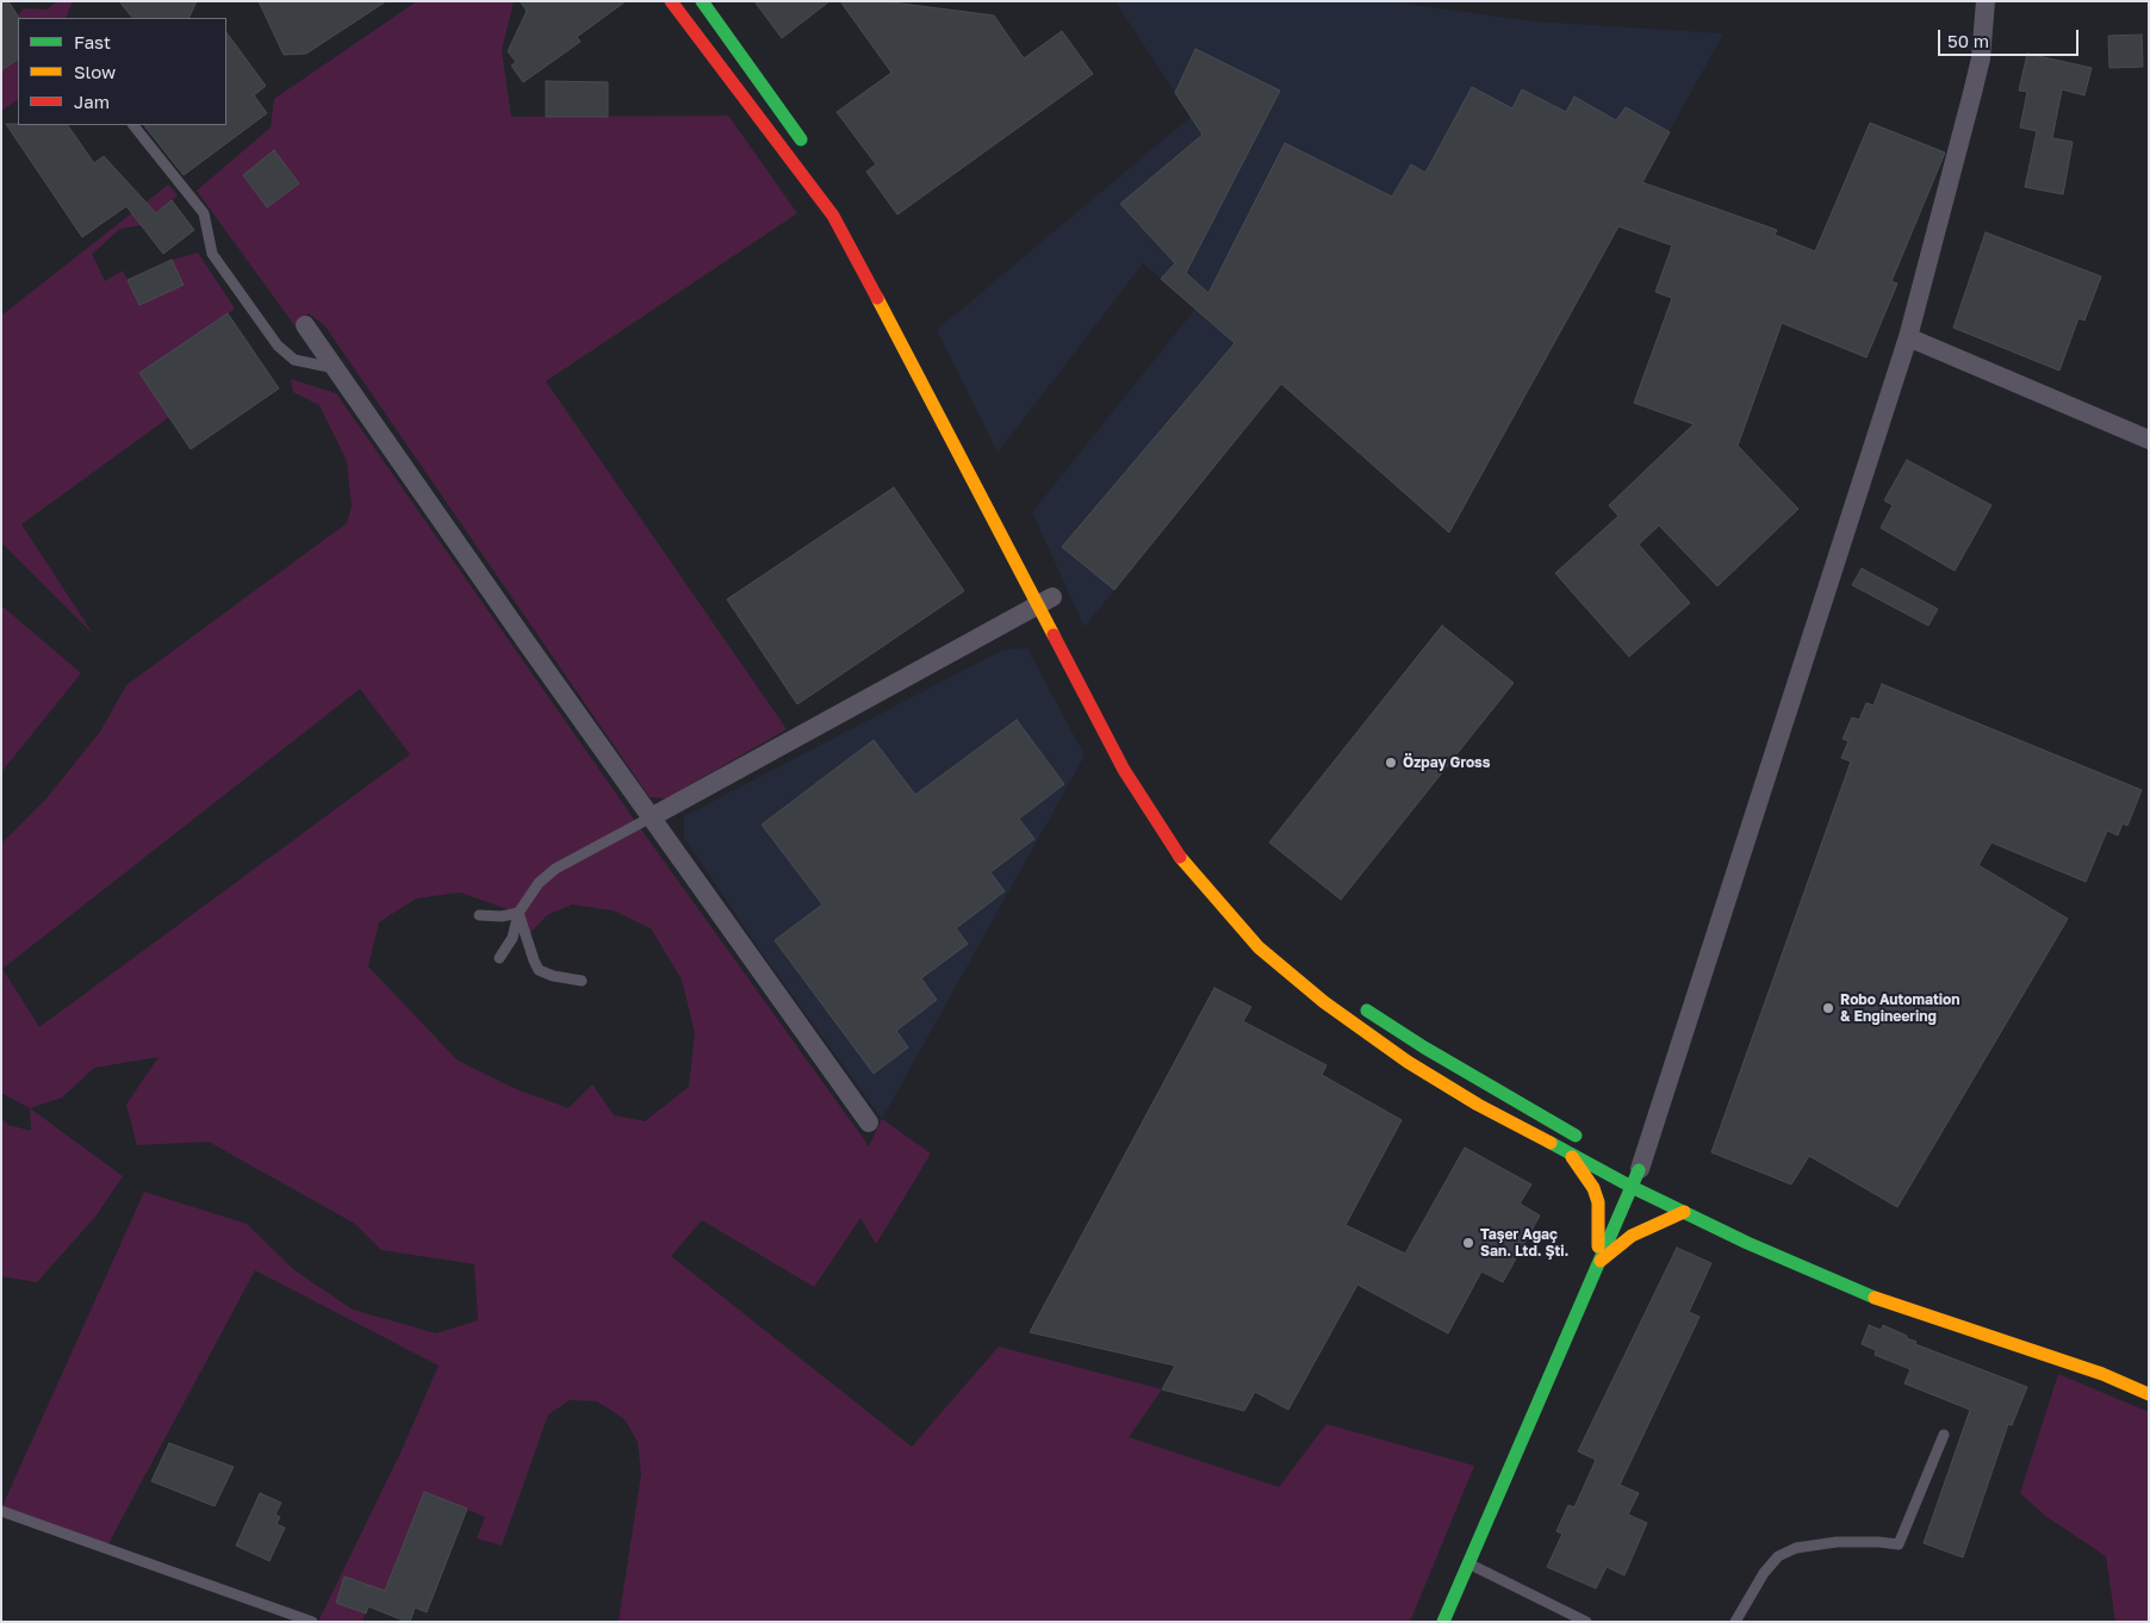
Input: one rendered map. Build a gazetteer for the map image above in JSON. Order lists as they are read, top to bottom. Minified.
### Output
{"places":["Özpay Gross","Robo Automation & Engineering","Taşer Ağaç San. Ltd. Şti."],"legend":["Fast","Slow","Jam"],"scale_bar":"50 m"}
